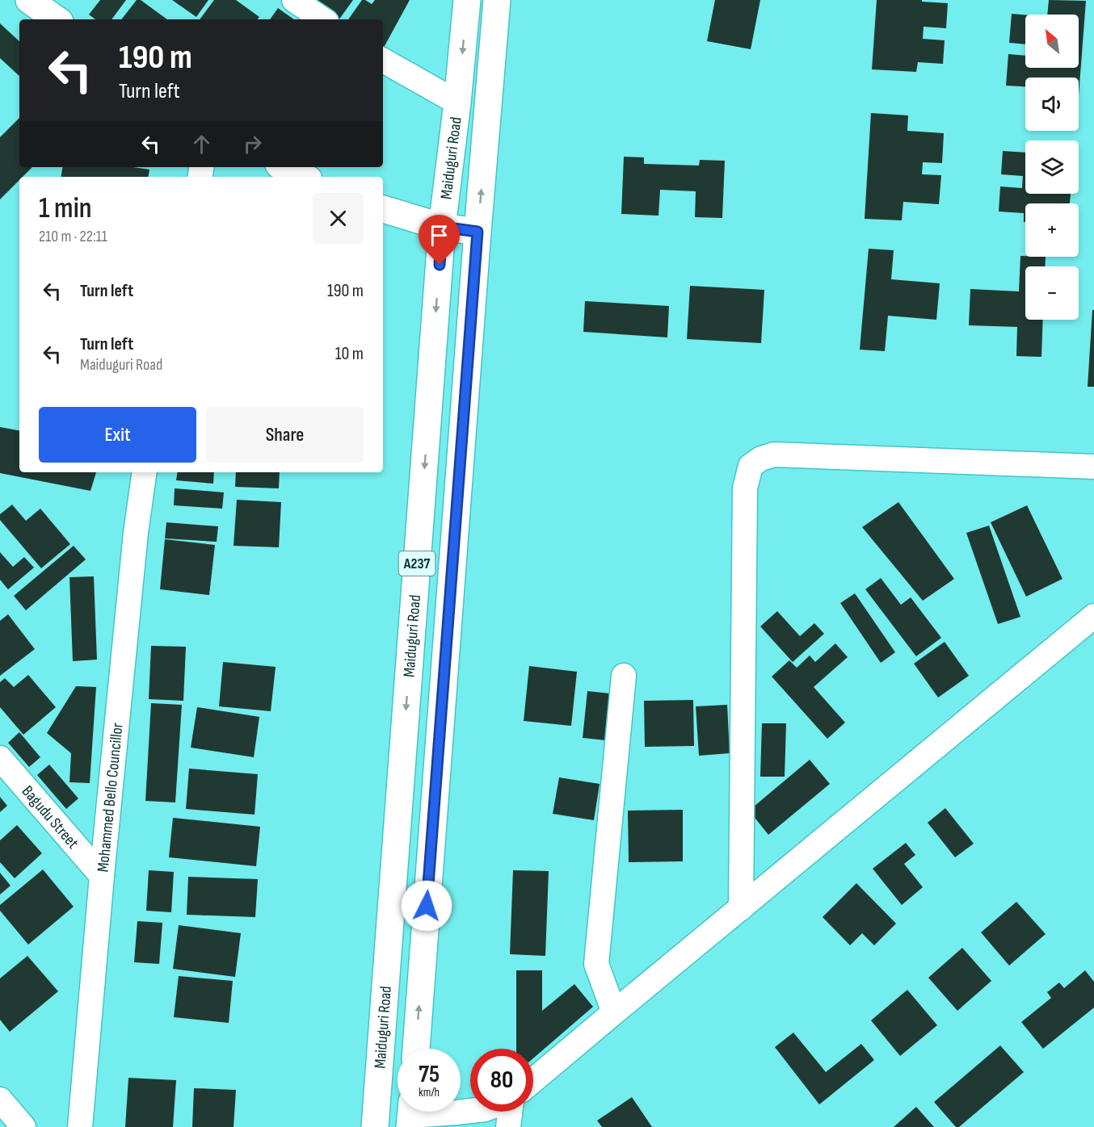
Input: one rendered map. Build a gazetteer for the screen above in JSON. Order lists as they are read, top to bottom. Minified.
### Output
{"streets":{"main road":["Maiduguri Road","A237"],"street":["Mohammed Bello Councillor","Bagudu Street"]},"crossings":[["Mohammed Bello Councillor","Bagudu Street"]],"north":"top left","page":{"map_buttons":["+","−"],"turn":["190 m","Turn left"],"heading":["1 min","210 m · 22:11"],"list":[{"name":"Turn left","value":"190 m"},{"name":"Turn left","note":"Maiduguri Road","value":"10 m"}],"buttons":["Exit","Share"],"speed":"75 km/h","limit":"80"}}
